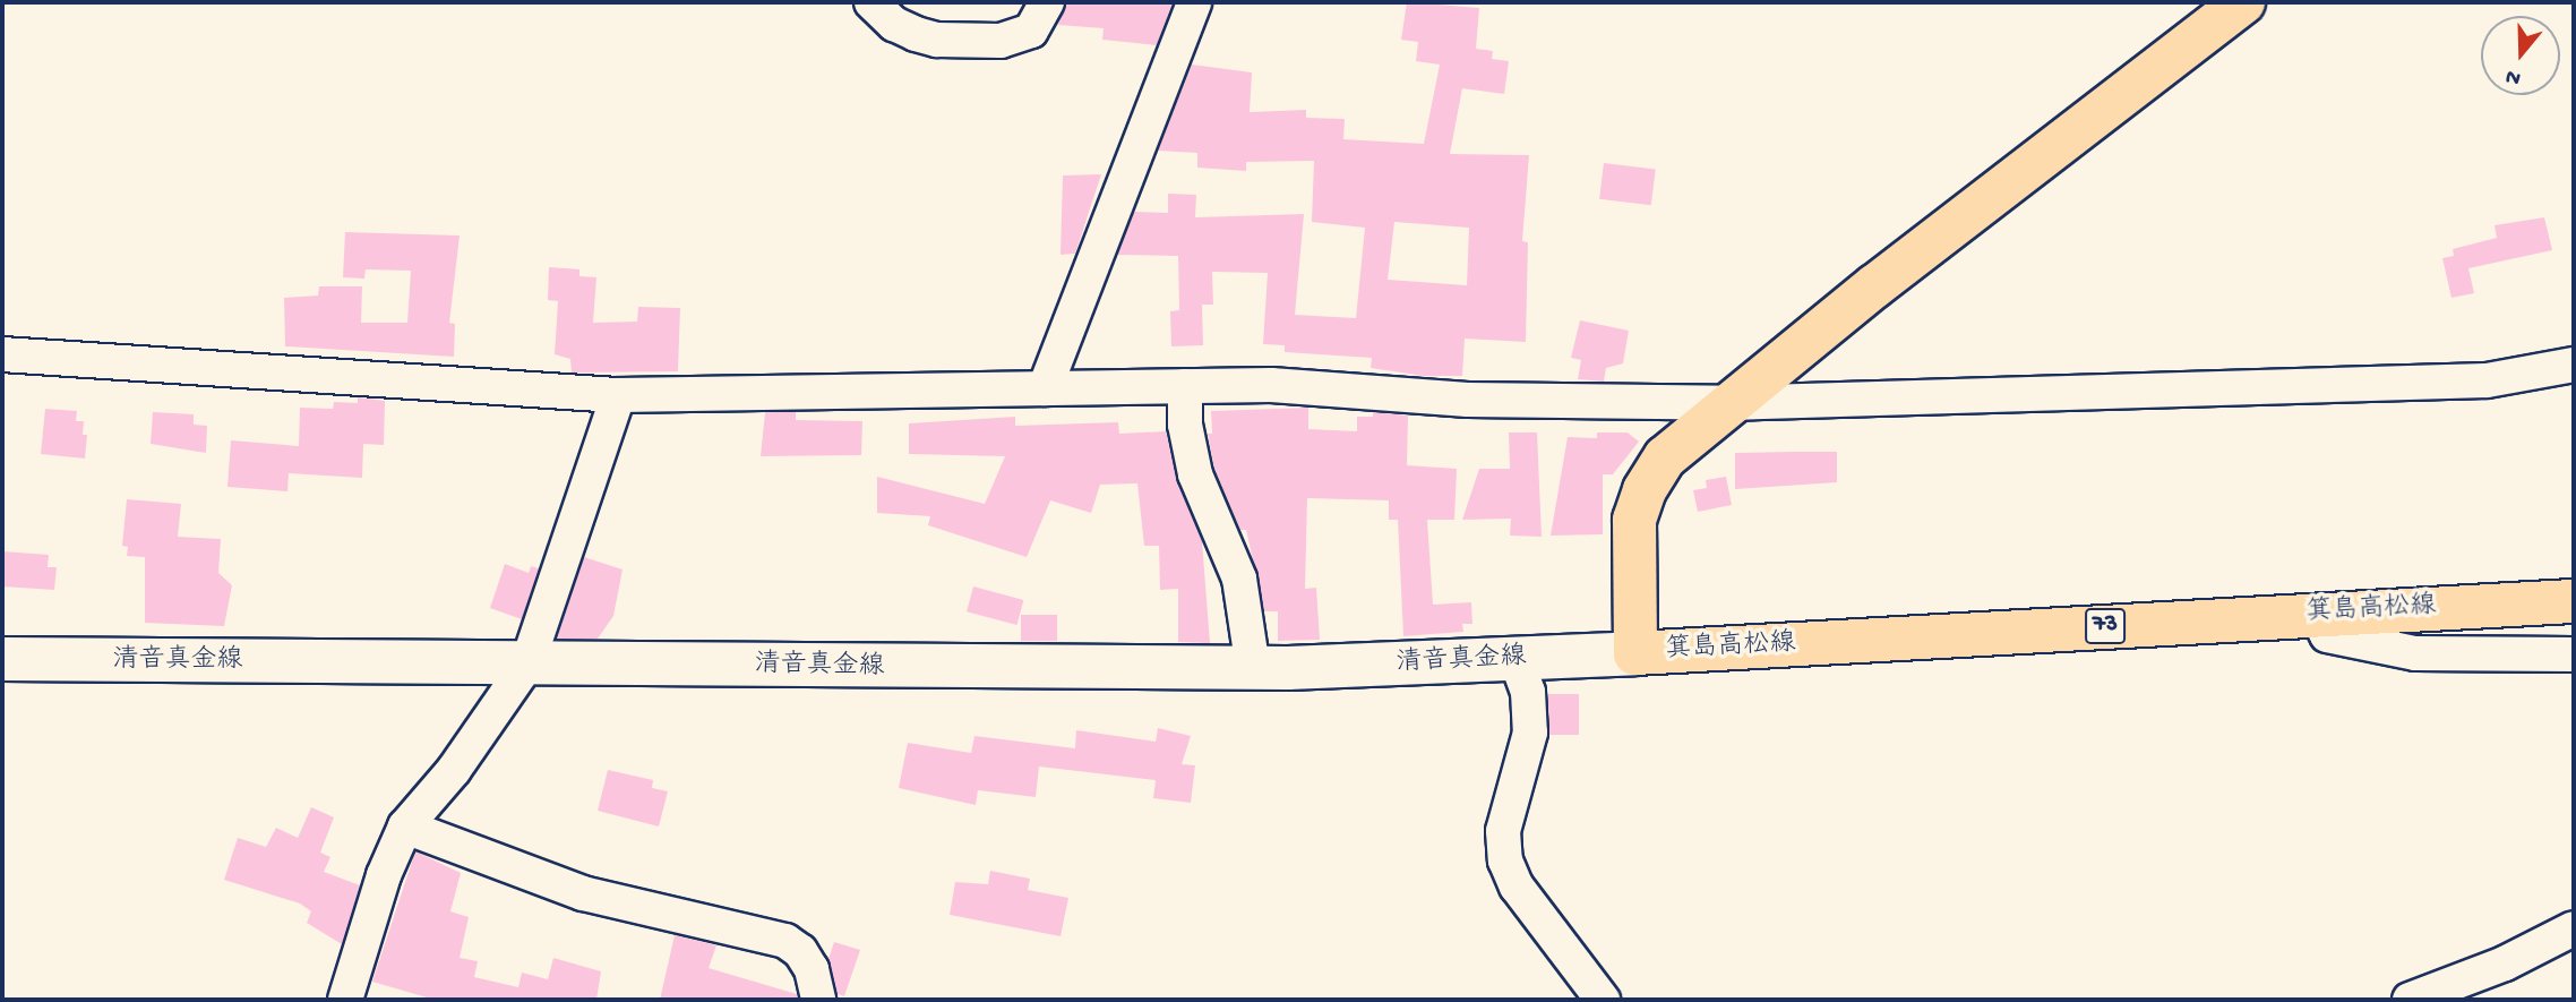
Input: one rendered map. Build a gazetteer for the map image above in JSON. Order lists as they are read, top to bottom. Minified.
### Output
{"streets":{"main road":["箕島高松線","73","清音真金線"]},"crossings":[["箕島高松線","清音真金線"]],"north":"bottom"}
